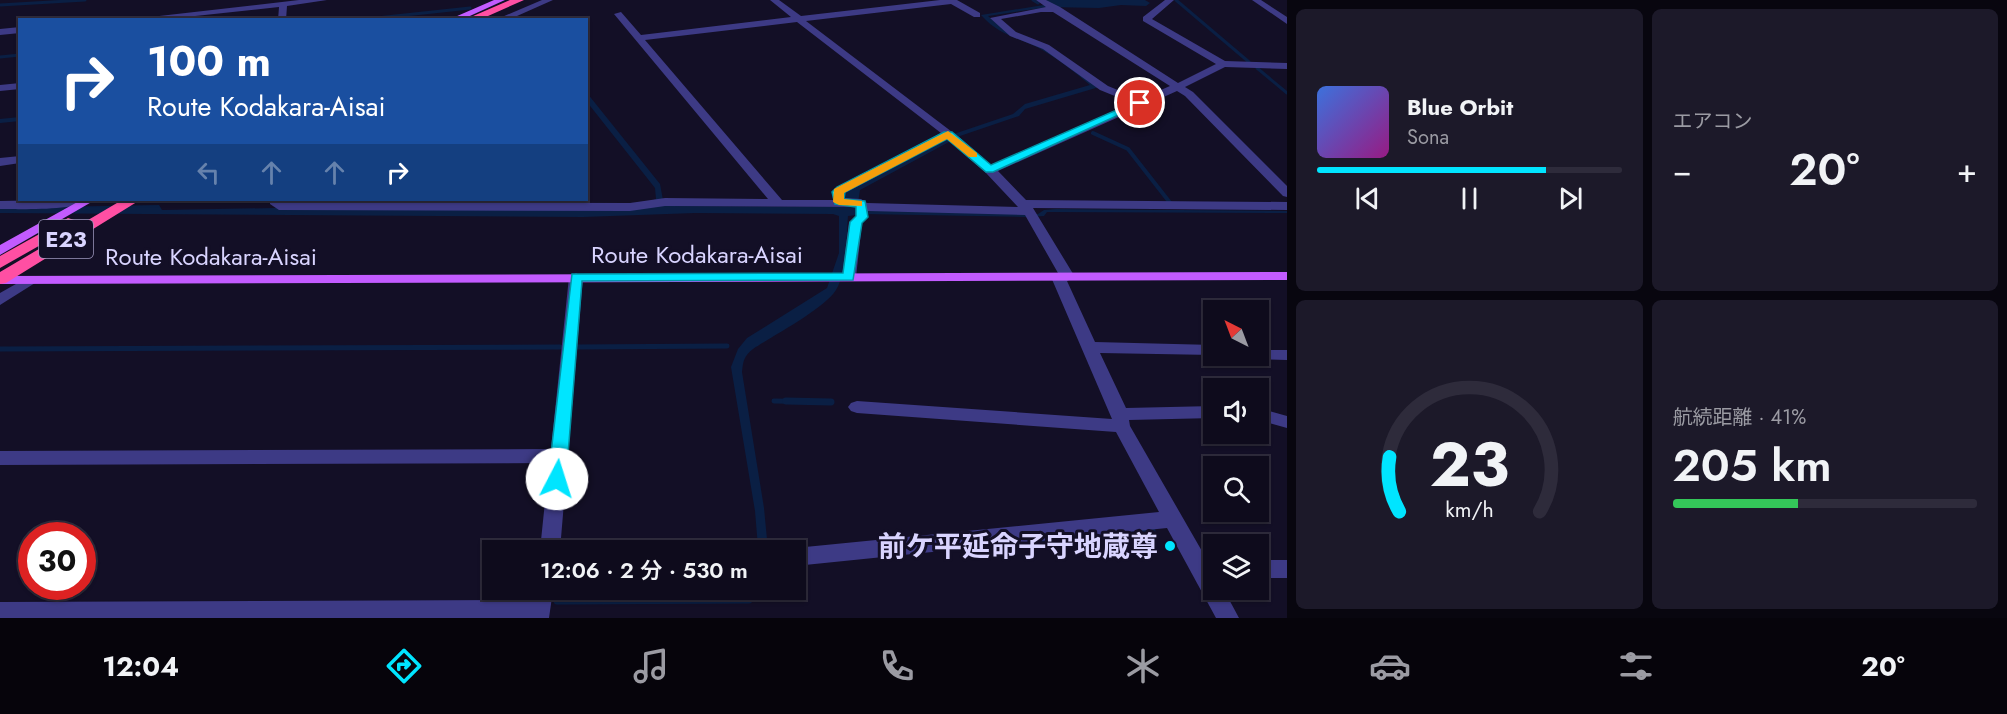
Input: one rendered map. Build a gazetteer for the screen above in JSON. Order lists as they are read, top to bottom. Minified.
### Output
{"streets":{"highway":["E23"],"main road":["Route Kodakara-Aisai"]},"crossings":[["E23","Route Kodakara-Aisai"]],"places":["前ケ平延命子守地蔵尊"],"north":"top left","page":{"tile":["エアコン",["航続距離 · 41%","205 km"]],"turn":["100 m","Route Kodakara-Aisai"],"song":["Blue Orbit","Sona"],"heat":["−","20°","+"],"limit":"30","trip":"12:06 · 2 分 · 530 m","tabs":["12:04","20°"],"gauge":["23","km/h"]}}
